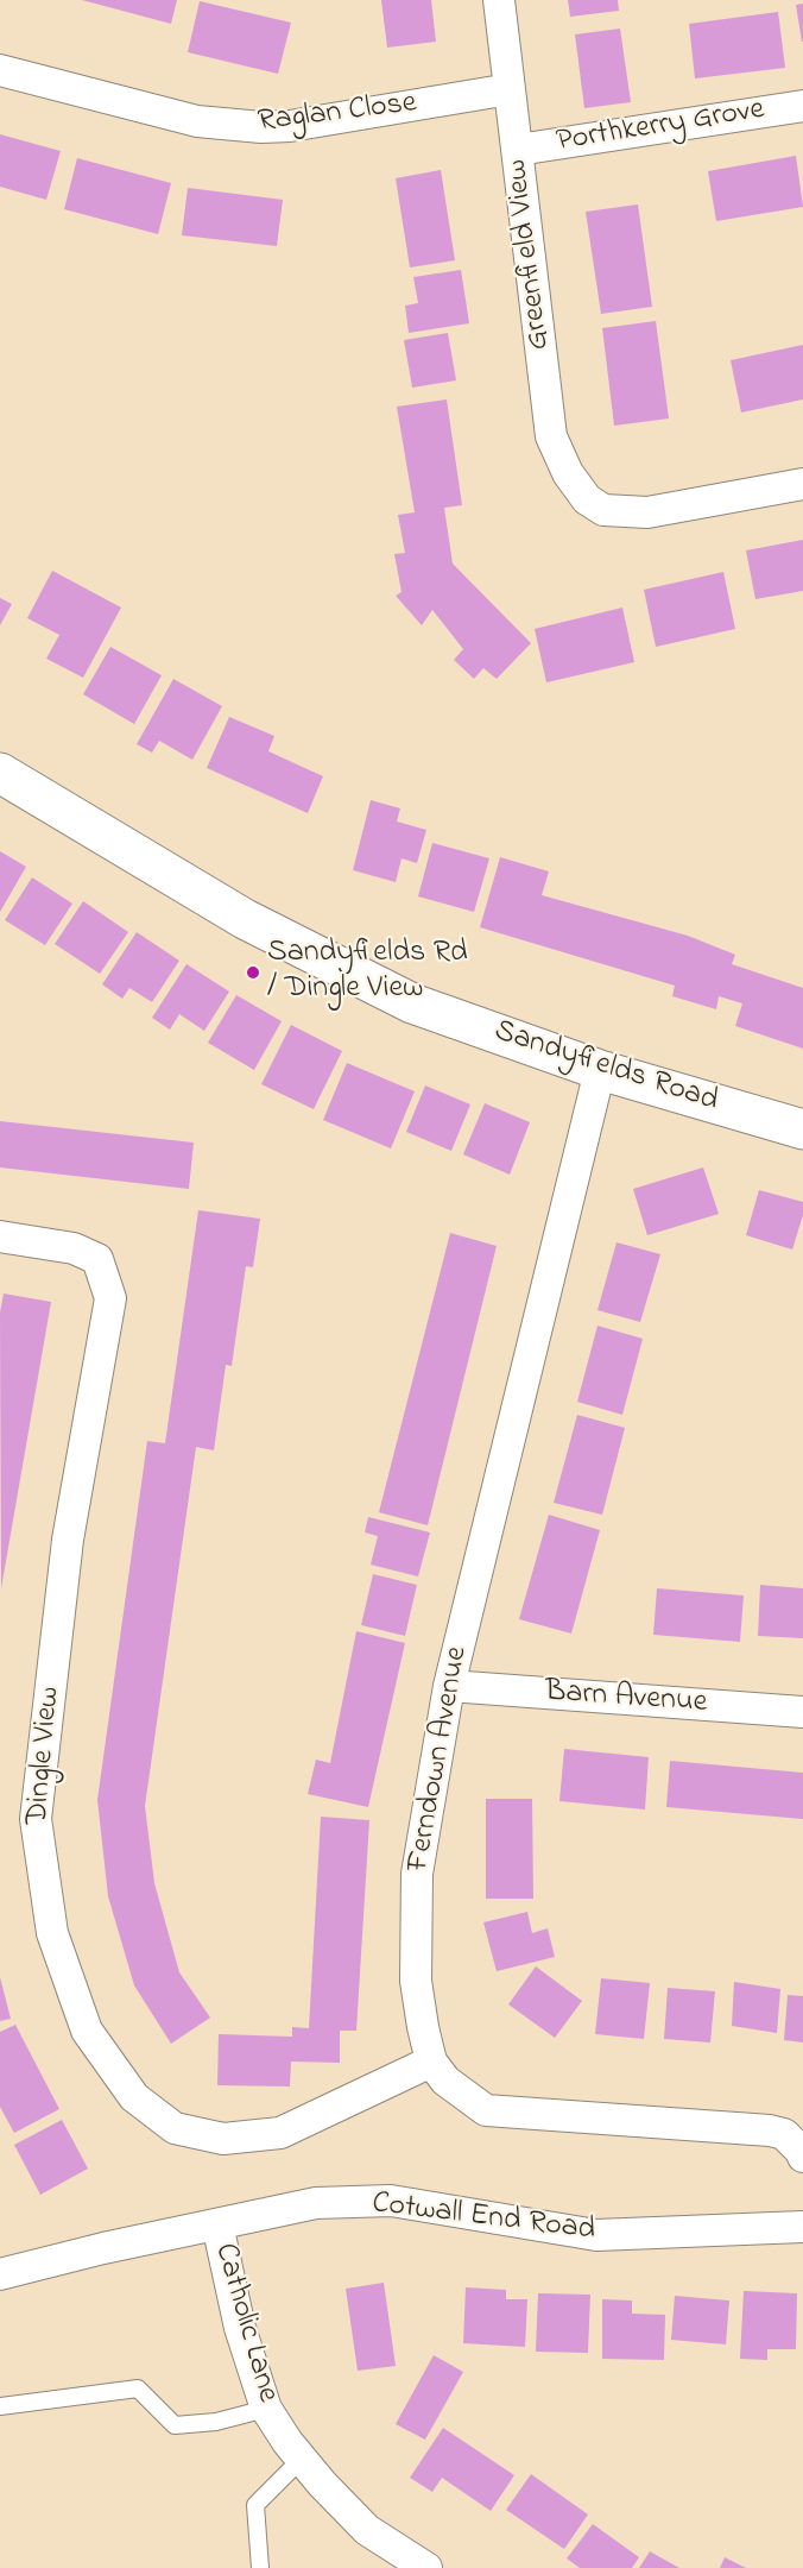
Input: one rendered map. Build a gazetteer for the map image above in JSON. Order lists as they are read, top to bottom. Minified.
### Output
{"streets":{"street":["Raglan Close","Porthkerry Grove","Greenfield View","Sandyfields Road","Barn Avenue","Dingle View","Ferndown Avenue","Cotwall End Road","Catholic Lane"]},"crossings":[["Raglan Close","Greenfield View"],["Porthkerry Grove","Greenfield View"],["Sandyfields Road","Ferndown Avenue"],["Barn Avenue","Ferndown Avenue"],["Dingle View","Ferndown Avenue"],["Cotwall End Road","Catholic Lane"]],"places":["Sandyfields Rd / Dingle View"]}
